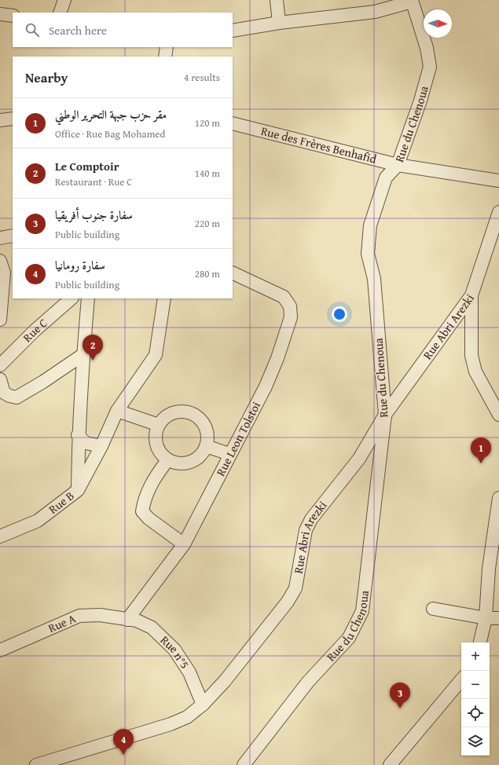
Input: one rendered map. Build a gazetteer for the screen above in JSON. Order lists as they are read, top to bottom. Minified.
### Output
{"streets":{"street":["Rue du Chenoua","Rue des Frères Benhafid","Rue Abri Arezki","Rue C","Rue Leon Tolstoi","Rue B","Rue A","Rue n°5"]},"crossings":[["Rue du Chenoua","Rue des Frères Benhafid"],["Rue du Chenoua","Rue Abri Arezki"],["Rue Abri Arezki","Rue n°5"],["Rue Leon Tolstoi","Rue A"],["Rue Leon Tolstoi","Rue n°5"],["Rue A","Rue n°5"]],"north":"right","page":{"search":"Search here","heading":["Nearby","4 results"],"list":[{"mark":"1","name":"مقر حزب جبهة التحرير الوطني","note":"Office · Rue Bag Mohamed","value":"120 m"},{"mark":"2","name":"Le Comptoir","note":"Restaurant · Rue C","value":"140 m"},{"mark":"3","name":"سفارة جنوب أفريقيا","note":"Public building","value":"220 m"},{"mark":"4","name":"سفارة رومانيا","note":"Public building","value":"280 m"}],"pins":["2","1","3","4"],"map_buttons":["+","−"]}}
